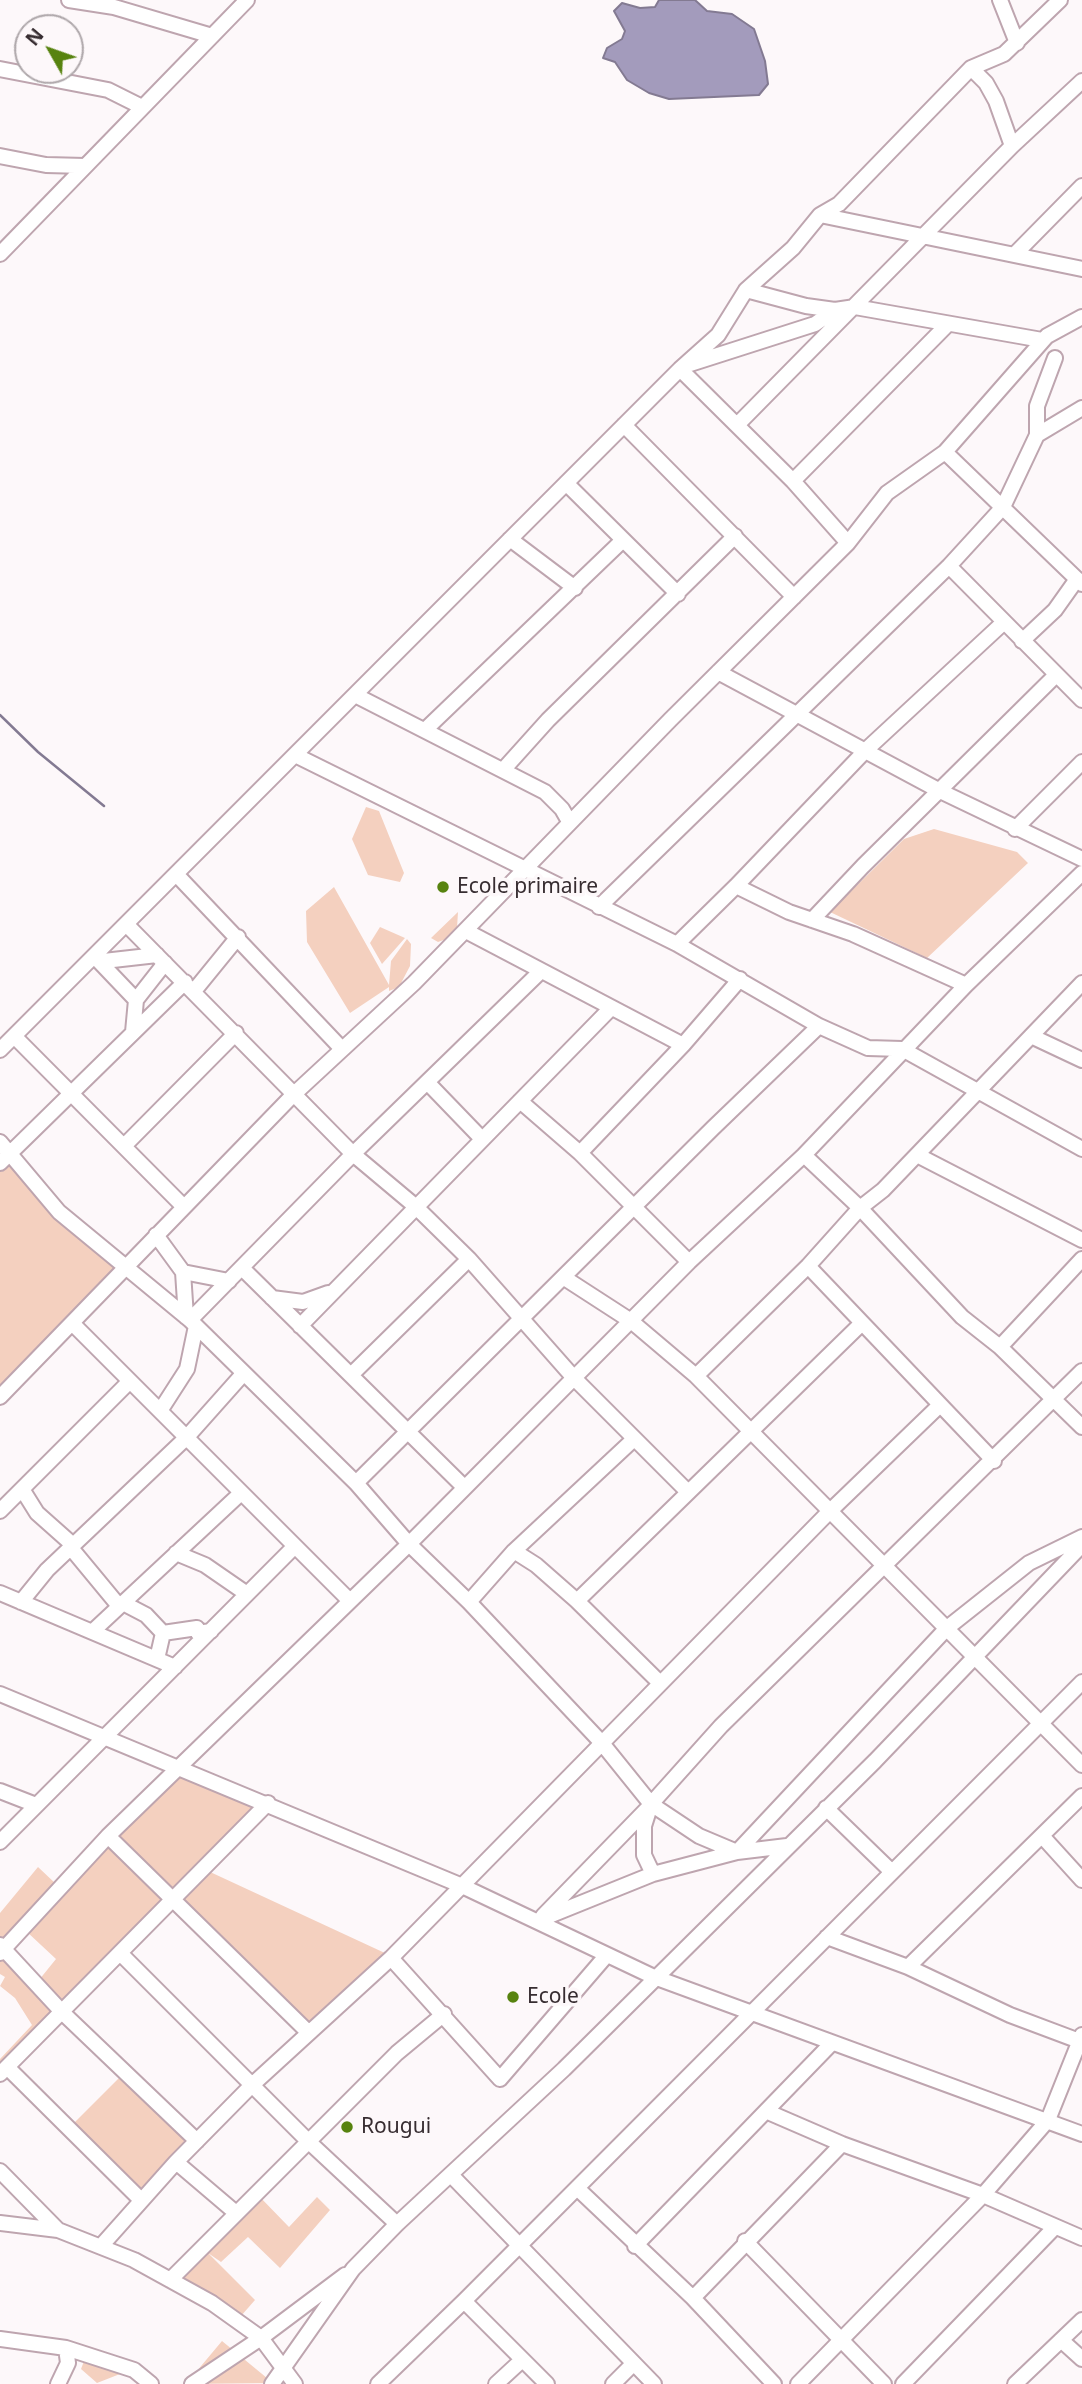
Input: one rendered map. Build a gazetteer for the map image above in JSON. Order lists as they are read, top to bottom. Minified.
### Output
{"places":["Ecole primaire","Ecole","Rougui"],"north":"top left"}
